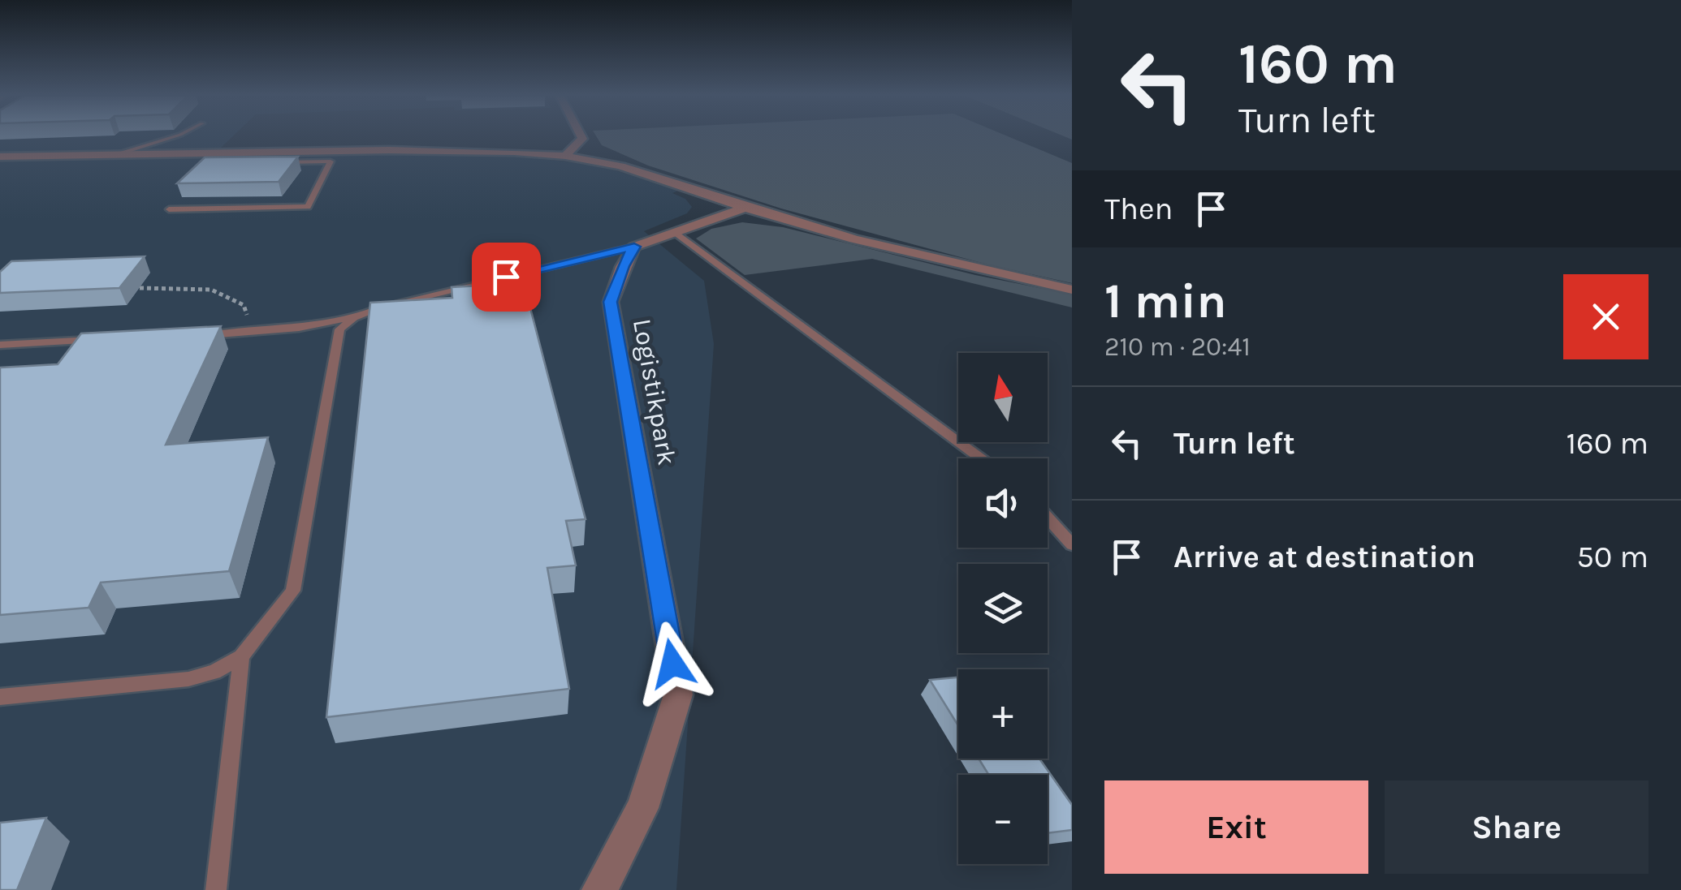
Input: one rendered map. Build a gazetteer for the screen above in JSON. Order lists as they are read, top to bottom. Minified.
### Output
{"streets":{"street":["Logistikpark"]},"north":"top","page":{"turn":["160 m","Turn left"],"then":"Then","heading":["1 min","210 m · 20:41"],"map_buttons":["+","−"],"list":[{"name":"Turn left","value":"160 m"},{"name":"Arrive at destination","value":"50 m"}],"buttons":["Exit","Share"]}}
